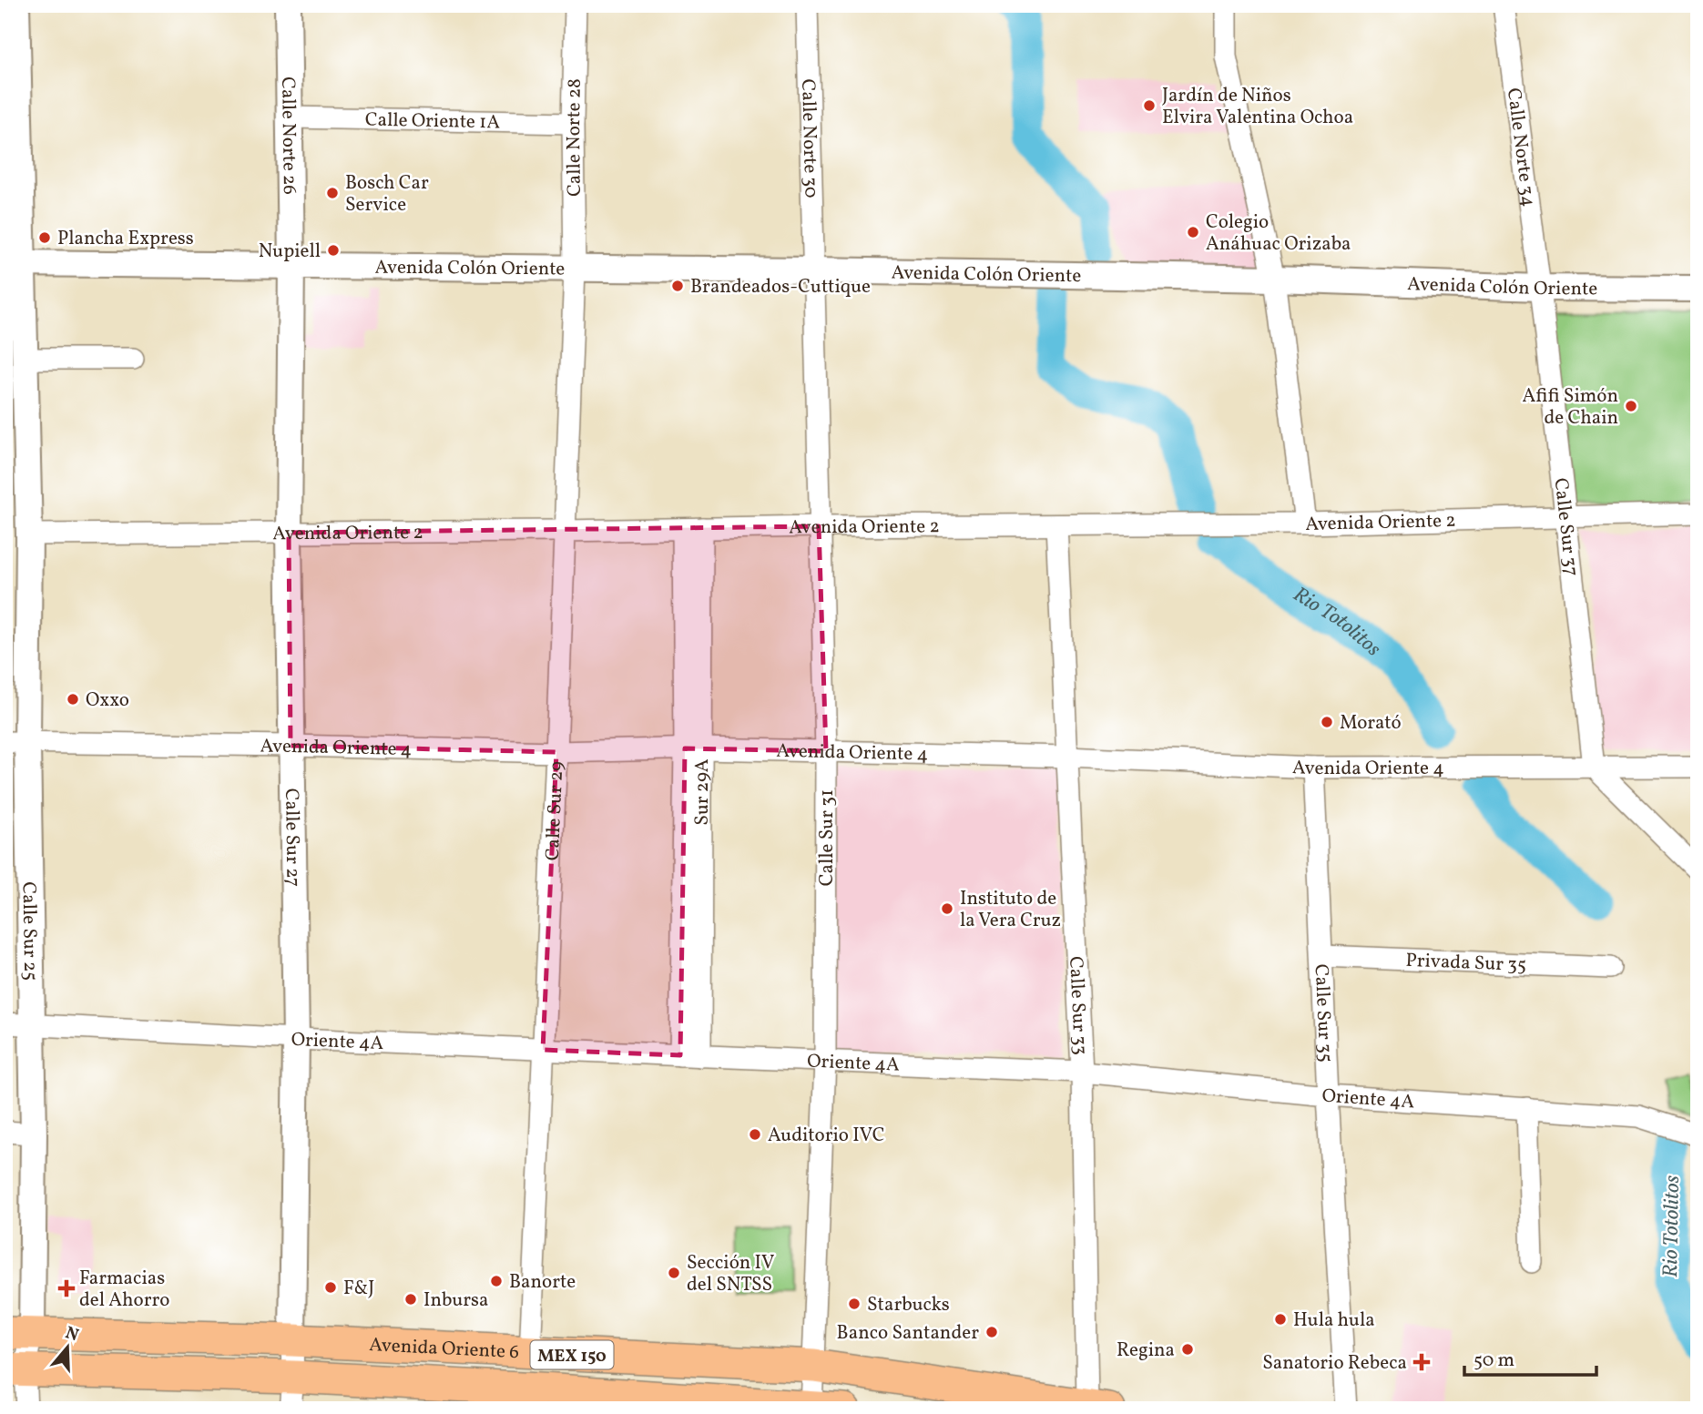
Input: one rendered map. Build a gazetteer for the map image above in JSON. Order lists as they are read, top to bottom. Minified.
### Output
{"streets":{"main road":["Avenida Oriente 6","MEX 150"],"street":["Calle Oriente 1A","Calle Norte 26","Calle Norte 28","Calle Norte 30","Calle Norte 34","Avenida Colón Oriente","Avenida Oriente 2","Calle Sur 37","Avenida Oriente 4","Sur 29A","Calle Sur 29","Calle Sur 27","Calle Sur 31","Calle Sur 25","Privada Sur 35","Calle Sur 33","Calle Sur 35","Oriente 4A"]},"crossings":[["Calle Oriente 1A","Calle Norte 26"],["Calle Oriente 1A","Calle Norte 28"],["Calle Norte 26","Avenida Colón Oriente"],["Calle Norte 26","Calle Sur 27"],["Calle Norte 28","Avenida Colón Oriente"],["Calle Norte 28","Calle Sur 29"],["Calle Norte 30","Avenida Colón Oriente"],["Calle Norte 30","Calle Sur 31"],["Calle Norte 34","Avenida Colón Oriente"],["Calle Norte 34","Calle Sur 37"],["Avenida Colón Oriente","Calle Sur 37"],["Avenida Colón Oriente","Calle Sur 29"],["Avenida Colón Oriente","Calle Sur 27"],["Avenida Colón Oriente","Calle Sur 31"],["Avenida Colón Oriente","Calle Sur 25"],["Avenida Oriente 2","Calle Sur 37"],["Avenida Oriente 2","Sur 29A"],["Avenida Oriente 2","Calle Sur 29"],["Avenida Oriente 2","Calle Sur 27"],["Avenida Oriente 2","Calle Sur 31"],["Avenida Oriente 2","Calle Sur 25"],["Avenida Oriente 2","Calle Sur 33"],["Calle Sur 37","Avenida Oriente 4"],["Avenida Oriente 4","Sur 29A"],["Avenida Oriente 4","Calle Sur 29"],["Avenida Oriente 4","Calle Sur 27"],["Avenida Oriente 4","Calle Sur 31"],["Avenida Oriente 4","Calle Sur 25"],["Avenida Oriente 4","Calle Sur 33"],["Avenida Oriente 4","Calle Sur 35"],["Sur 29A","Oriente 4A"],["Calle Sur 29","Oriente 4A"],["Calle Sur 29","Avenida Oriente 6"],["Calle Sur 27","Oriente 4A"],["Calle Sur 27","Avenida Oriente 6"],["Calle Sur 31","Oriente 4A"],["Calle Sur 31","Avenida Oriente 6"],["Calle Sur 25","Oriente 4A"],["Calle Sur 25","Avenida Oriente 6"],["Privada Sur 35","Calle Sur 35"],["Calle Sur 33","Oriente 4A"],["Calle Sur 33","Avenida Oriente 6"],["Calle Sur 35","Oriente 4A"]],"water":["Rio Totolitos"],"places":{"other":["Jardín de Niños Elvira Valentina Ochoa","Bosch Car Service","Colegio Anáhuac Orizaba","Plancha Express","Nupiell","Brandeados-Cuttique","Afifi Simón de Chain","Oxxo","Morató","Instituto de la Vera Cruz","Auditorio IVC","Sección IV del SNTSS","Banorte","F&J","Inbursa","Starbucks","Hula hula","Banco Santander","Regina"],"health":["Farmacias del Ahorro","Sanatorio Rebeca"]},"scale_bar":"50 m","north":"top"}
